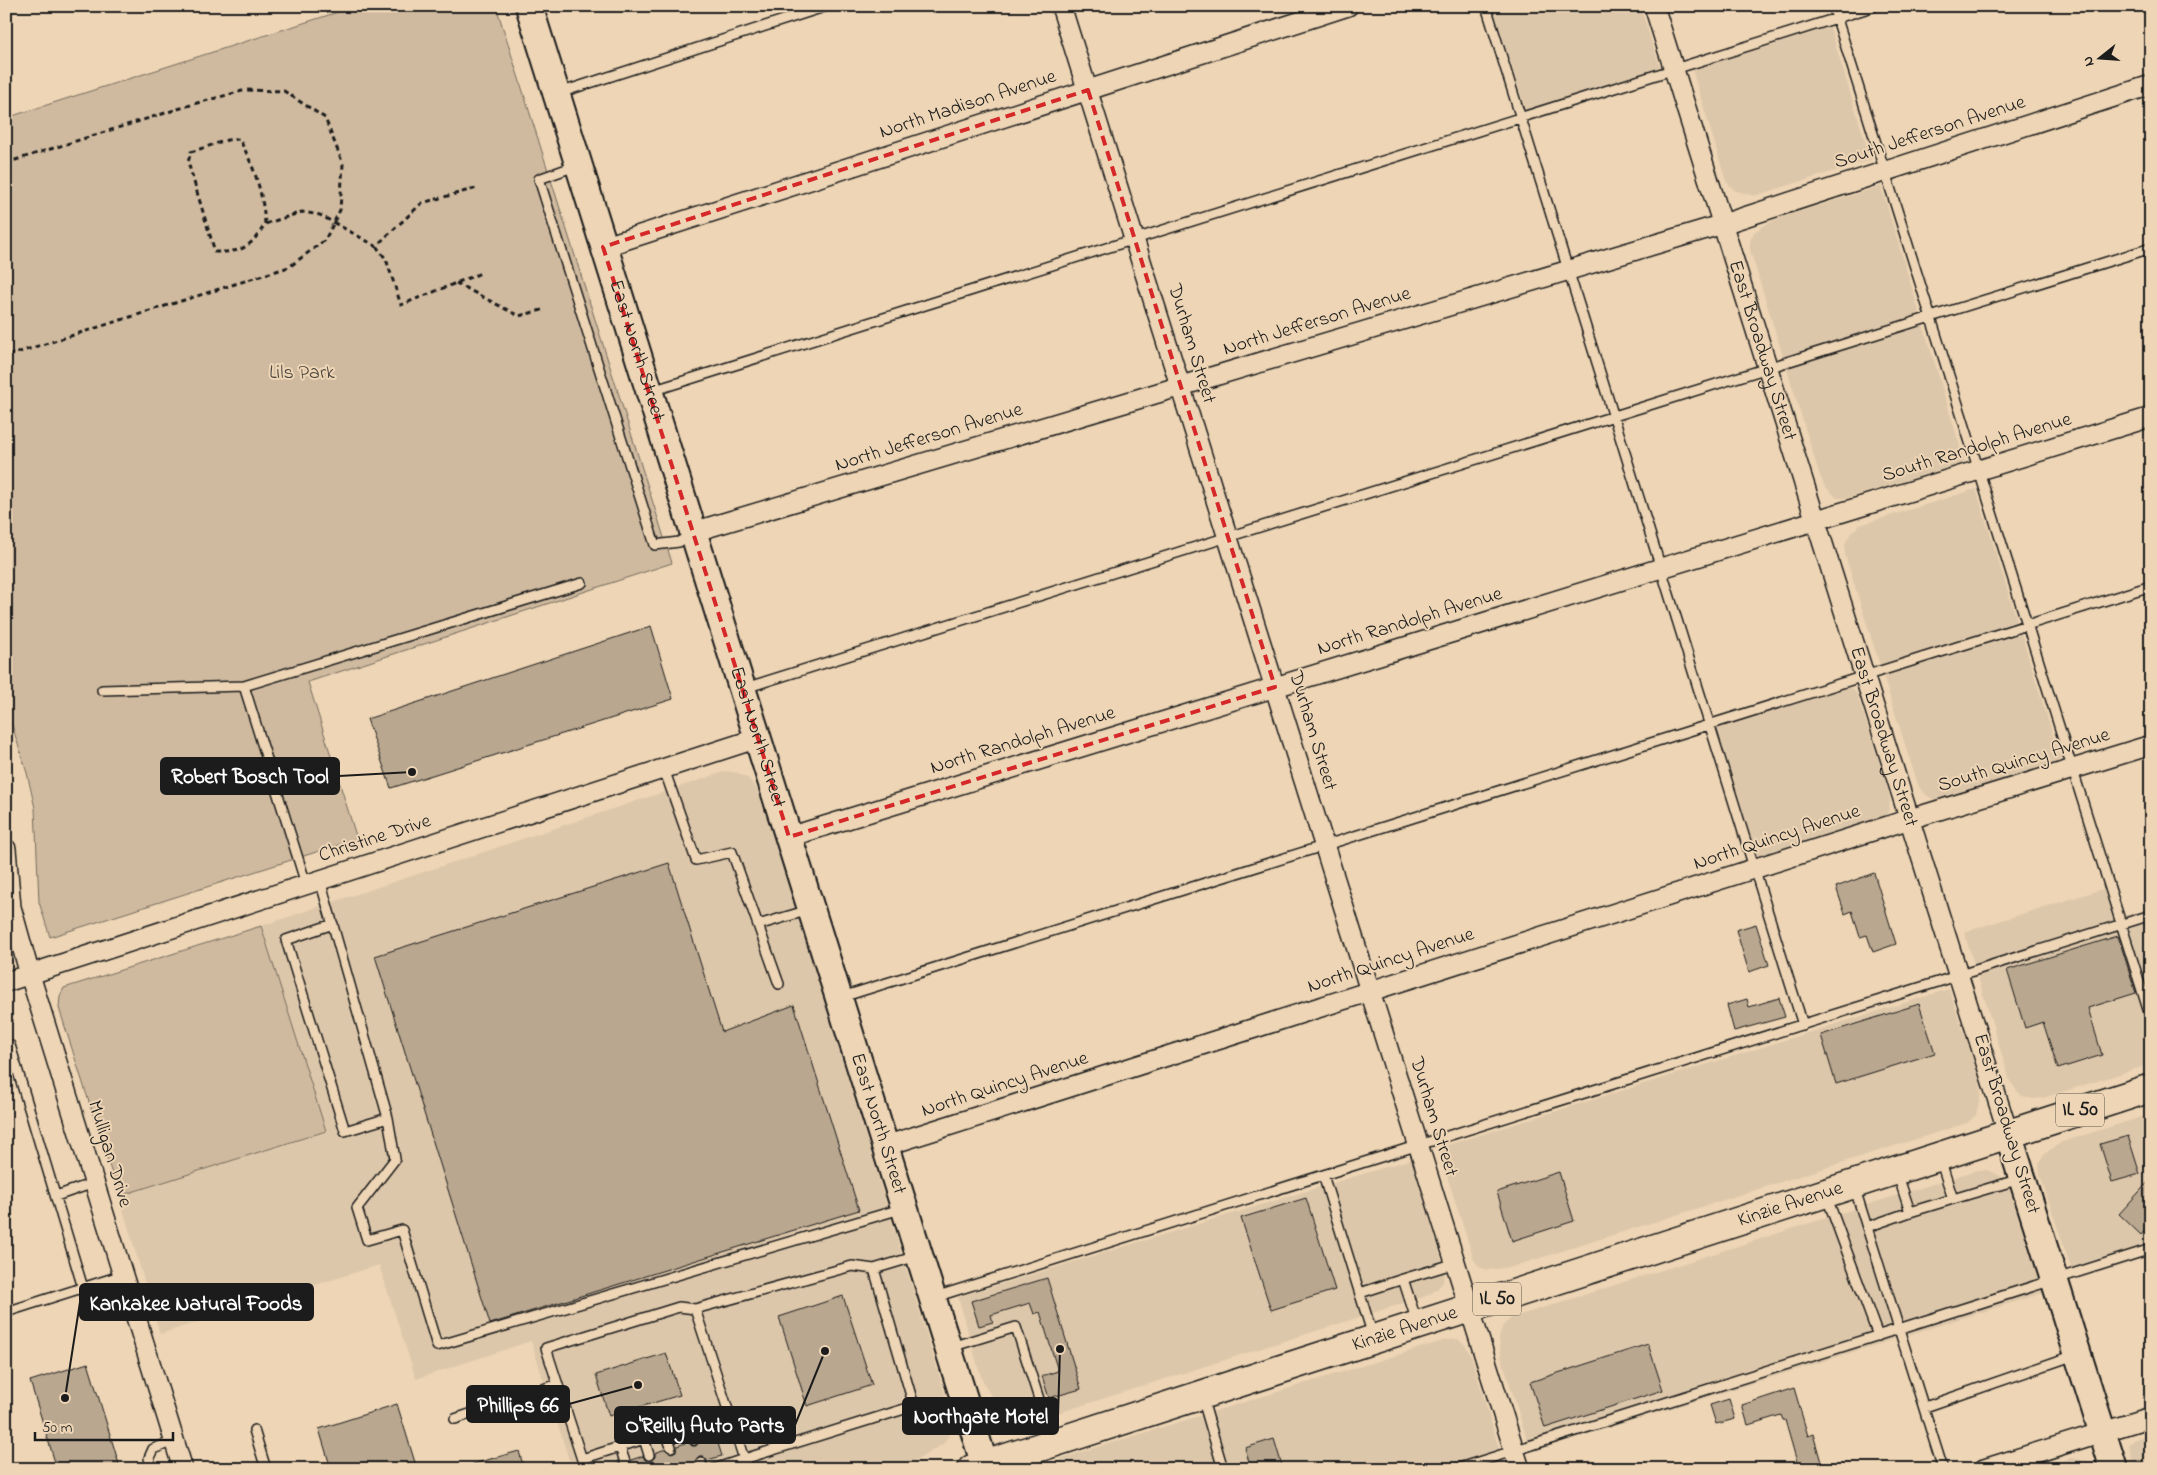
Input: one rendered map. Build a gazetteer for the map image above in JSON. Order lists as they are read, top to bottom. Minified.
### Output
{"streets":{"main road":["IL 50","Kinzie Avenue"],"street":["North Madison Avenue","South Jefferson Avenue","North Jefferson Avenue","Durham Street","East North Street","East Broadway Street","South Randolph Avenue","North Randolph Avenue","South Quincy Avenue","North Quincy Avenue","Christine Drive","Mulligan Drive"]},"crossings":[["North Madison Avenue","Durham Street"],["North Madison Avenue","East North Street"],["South Jefferson Avenue","North Jefferson Avenue"],["South Jefferson Avenue","East Broadway Street"],["North Jefferson Avenue","Durham Street"],["North Jefferson Avenue","East North Street"],["North Jefferson Avenue","East Broadway Street"],["Durham Street","North Randolph Avenue"],["Durham Street","North Quincy Avenue"],["Durham Street","Kinzie Avenue"],["East North Street","North Randolph Avenue"],["East North Street","North Quincy Avenue"],["East North Street","Christine Drive"],["East North Street","Kinzie Avenue"],["East Broadway Street","South Randolph Avenue"],["East Broadway Street","North Randolph Avenue"],["East Broadway Street","South Quincy Avenue"],["East Broadway Street","North Quincy Avenue"],["East Broadway Street","IL 50"],["East Broadway Street","Kinzie Avenue"],["South Randolph Avenue","North Randolph Avenue"],["South Quincy Avenue","North Quincy Avenue"],["Christine Drive","Mulligan Drive"],["IL 50","Kinzie Avenue"]],"parks":["Lils Park"],"places":["Robert Bosch Tool","Northgate Motel","O'Reilly Auto Parts","Phillips 66","Kankakee Natural Foods"],"scale_bar":"50 m","north":"left"}
